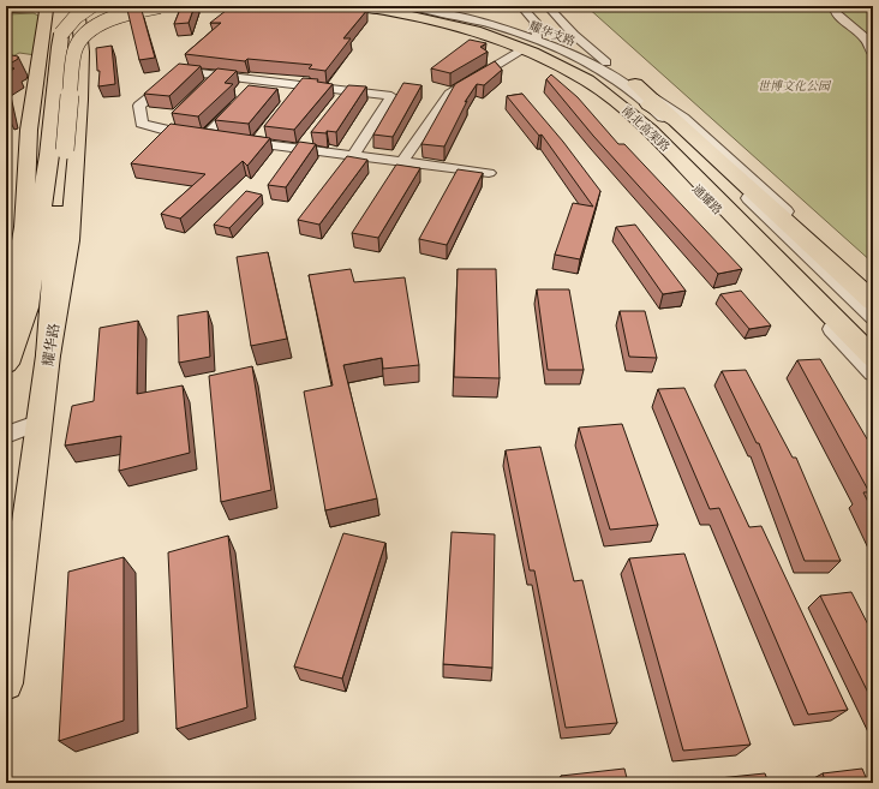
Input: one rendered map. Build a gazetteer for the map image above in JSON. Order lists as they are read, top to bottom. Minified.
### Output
{"streets":{"highway":["南北高架路"],"main road":["耀华路"],"street":["耀华支路","通耀路"]},"crossings":[["耀华支路","南北高架路"],["耀华支路","通耀路"],["南北高架路","通耀路"]],"parks":["世博文化公园"]}
